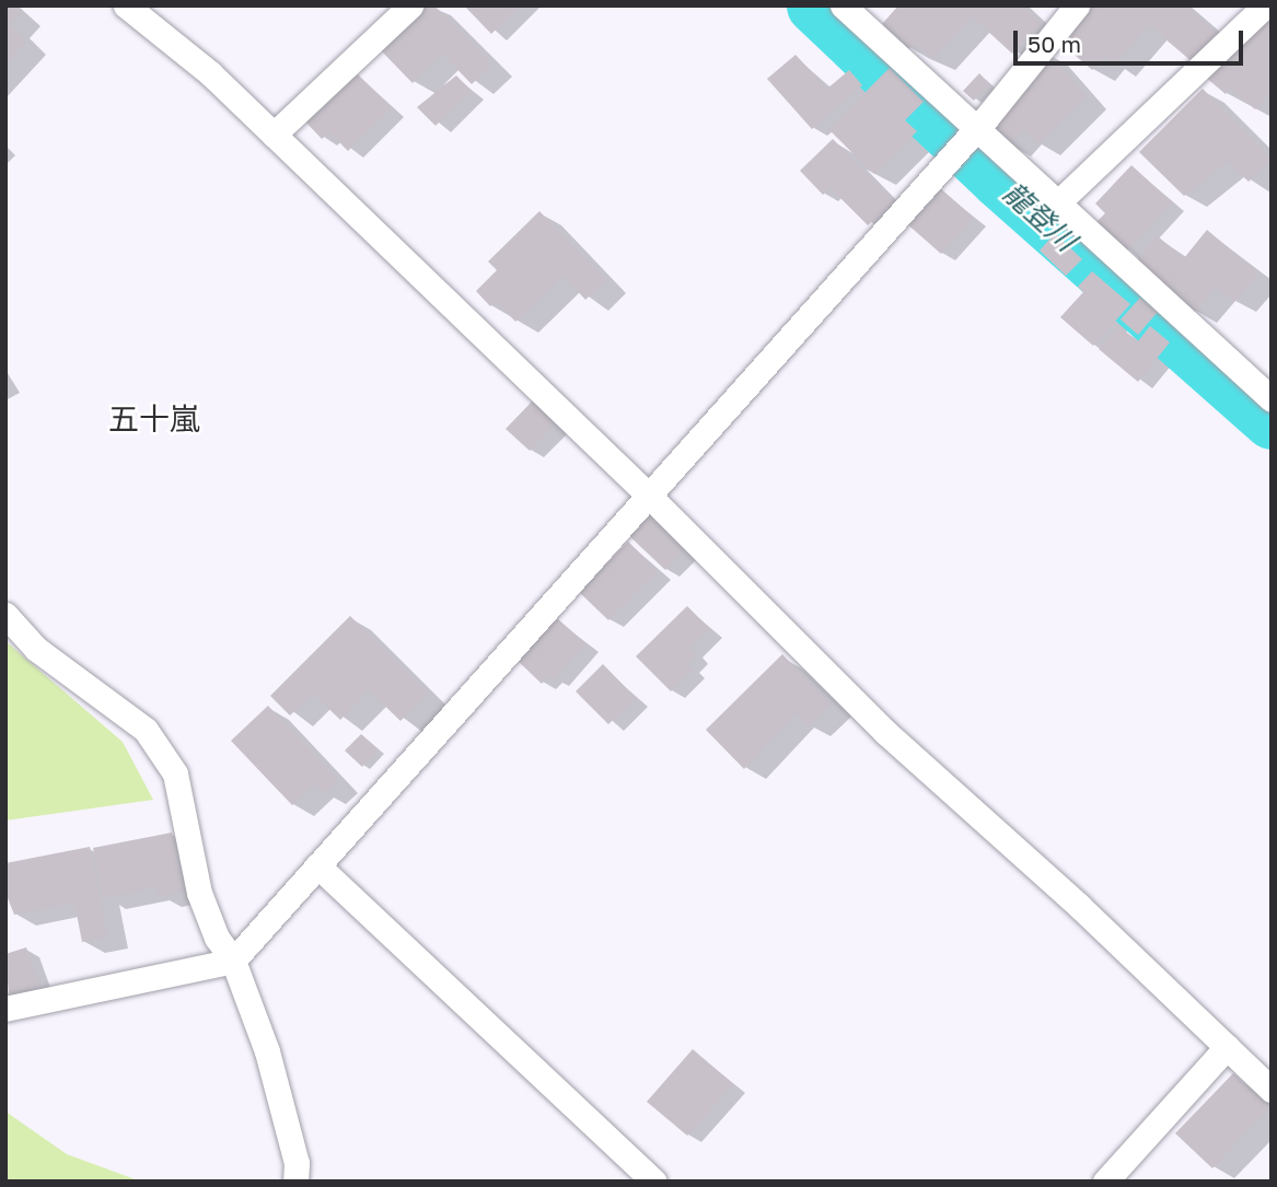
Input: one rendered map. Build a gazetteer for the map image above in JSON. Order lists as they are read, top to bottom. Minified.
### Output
{"districts":["五十嵐"],"water":["龍登川"],"scale_bar":"50 m"}
